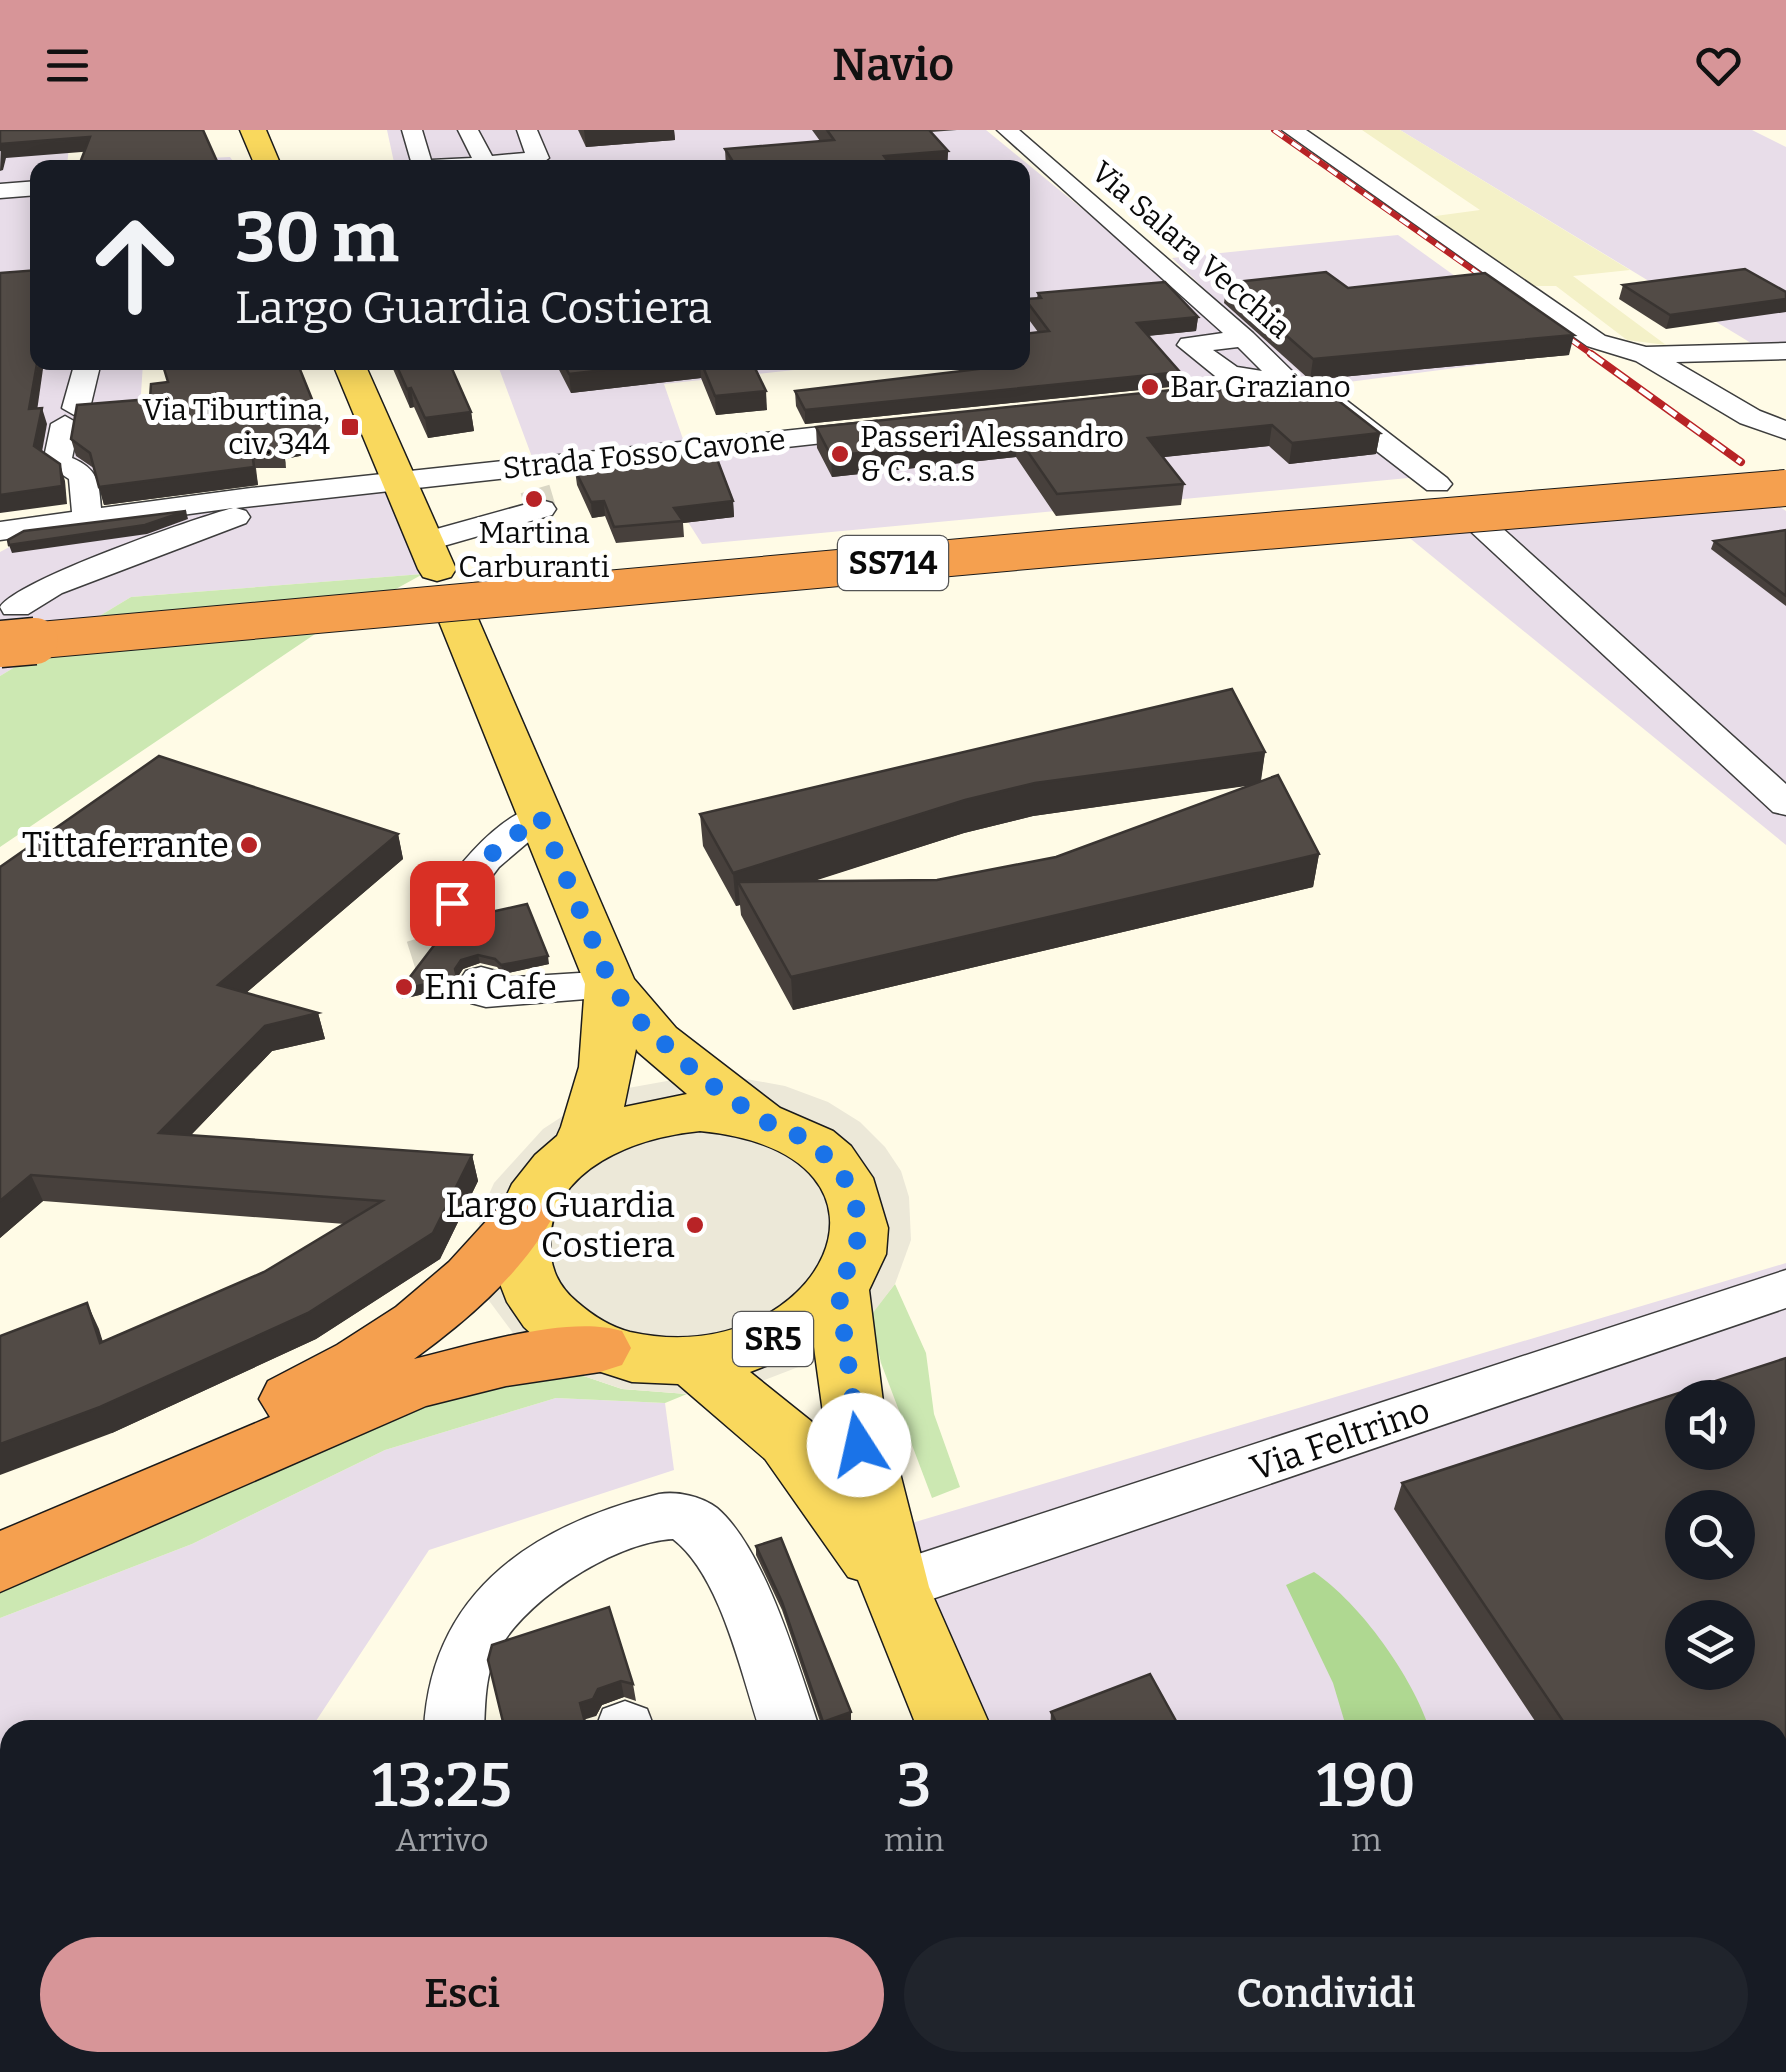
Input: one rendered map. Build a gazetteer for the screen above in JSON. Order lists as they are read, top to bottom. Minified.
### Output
{"streets":{"highway":["SS714"],"main road":["SR5"],"street":["Via Salara Vecchia","Strada Fosso Cavone","Via Feltrino"]},"crossings":[["SR5","Via Feltrino"]],"places":{"other":["Bar Graziano","Passeri Alessandro & C. s.a.s","Martina Carburanti","Tittaferrante","Eni Cafe","Largo Guardia Costiera"],"transit":["Via Tiburtina, civ. 344"]},"page":{"header":"Navio","turn":["30 m","Largo Guardia Costiera"],"eta":["13:25","Arrivo","3","min","190","m"],"buttons":["Esci","Condividi"]}}
